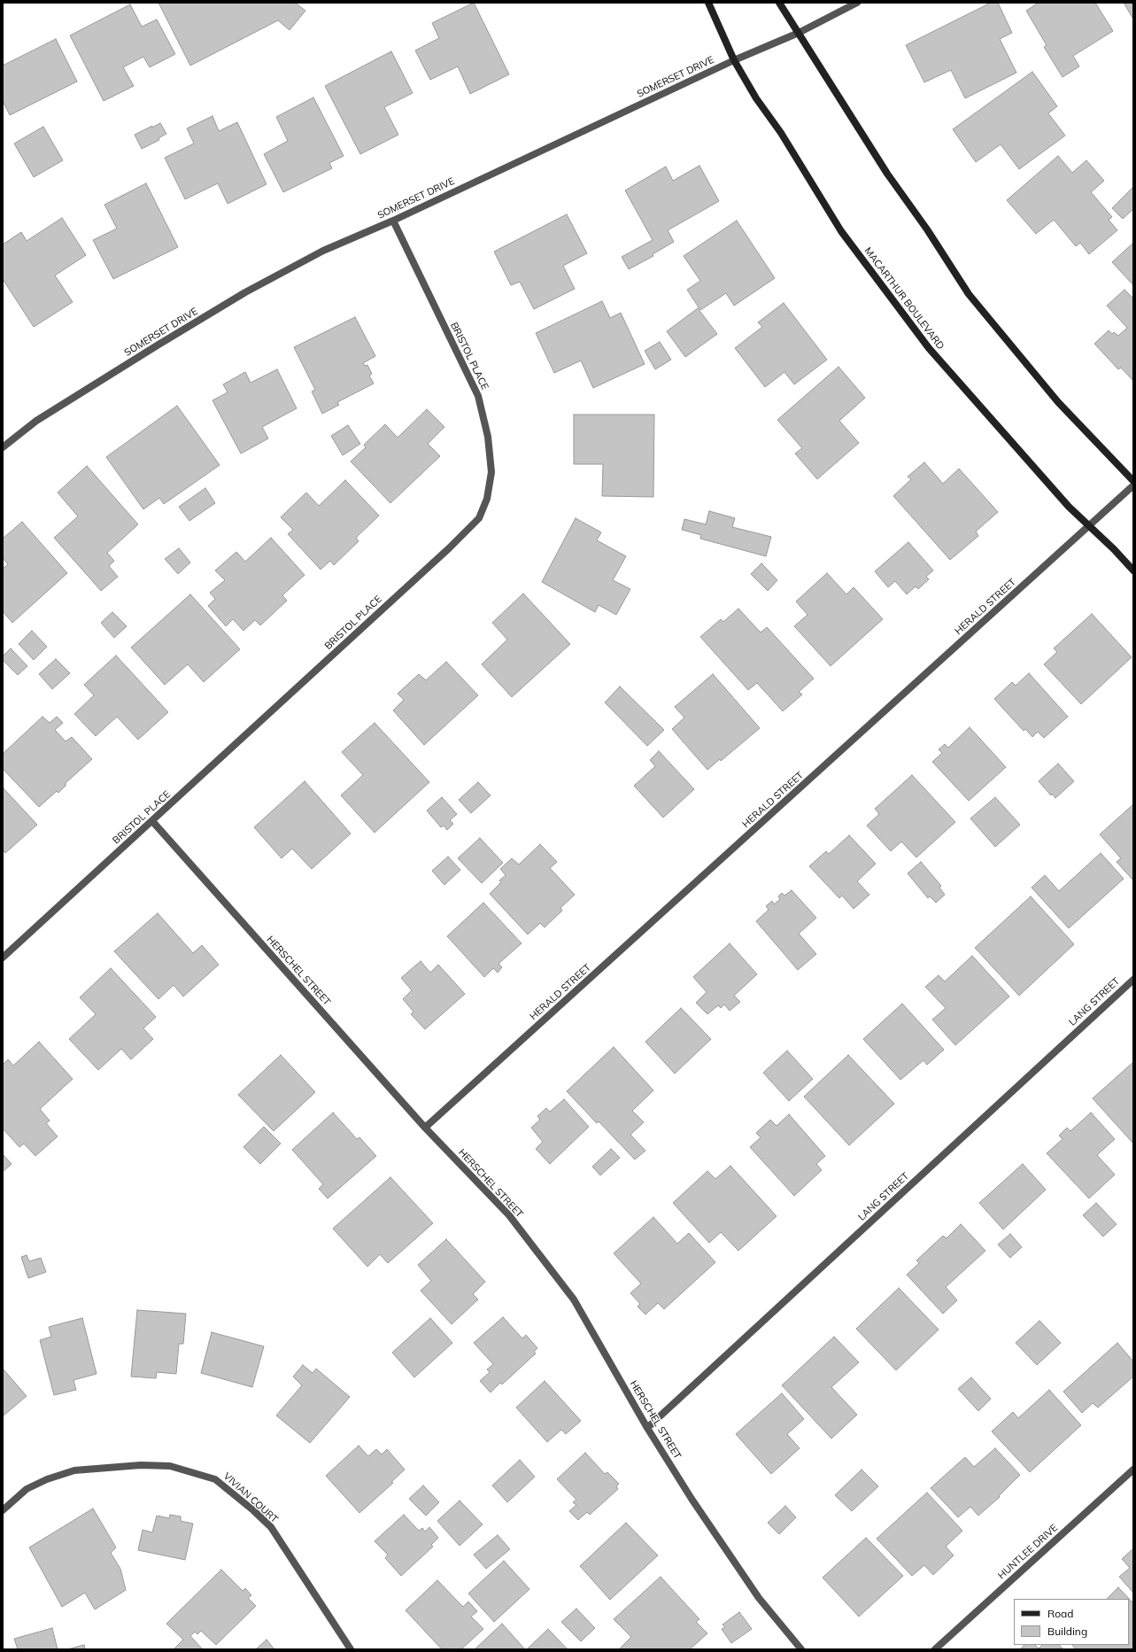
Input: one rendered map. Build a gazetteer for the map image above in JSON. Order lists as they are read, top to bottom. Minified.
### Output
{"streets":{"street":["SOMERSET DRIVE","MACARTHUR BOULEVARD","BRISTOL PLACE","HERALD STREET","HERSCHEL STREET","LANG STREET","VIVIAN COURT","HUNTLEE DRIVE"]},"crossings":[["SOMERSET DRIVE","MACARTHUR BOULEVARD"],["SOMERSET DRIVE","BRISTOL PLACE"],["MACARTHUR BOULEVARD","HERALD STREET"],["BRISTOL PLACE","HERSCHEL STREET"],["HERALD STREET","HERSCHEL STREET"],["HERSCHEL STREET","LANG STREET"]],"legend":["Road","Building"]}
